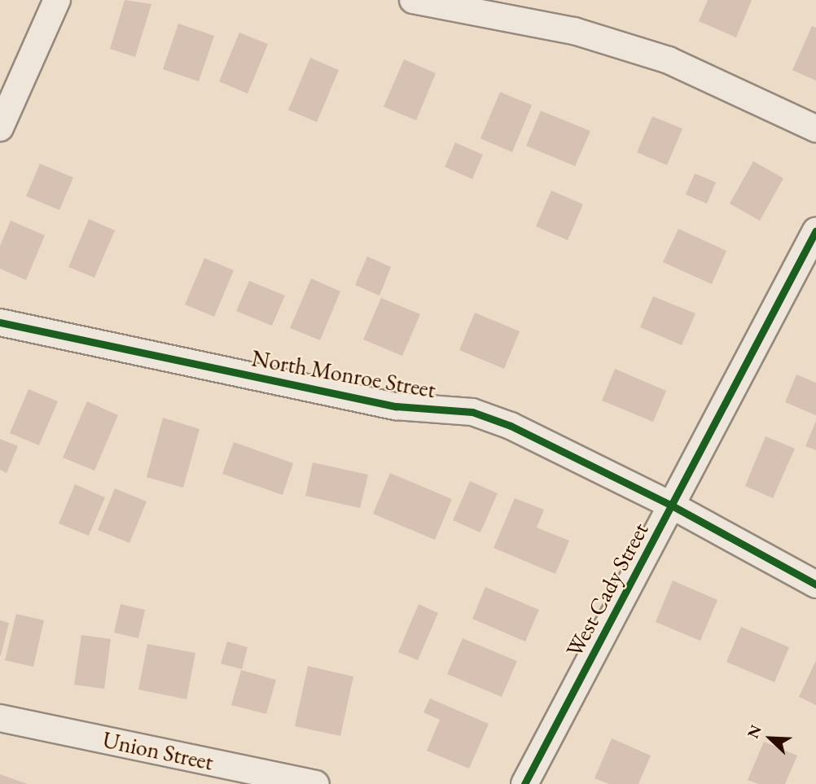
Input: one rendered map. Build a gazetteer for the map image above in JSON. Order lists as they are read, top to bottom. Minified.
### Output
{"streets":{"street":["North Monroe Street","West Cady Street","Union Street"]},"crossings":[["North Monroe Street","West Cady Street"]],"north":"top left"}
